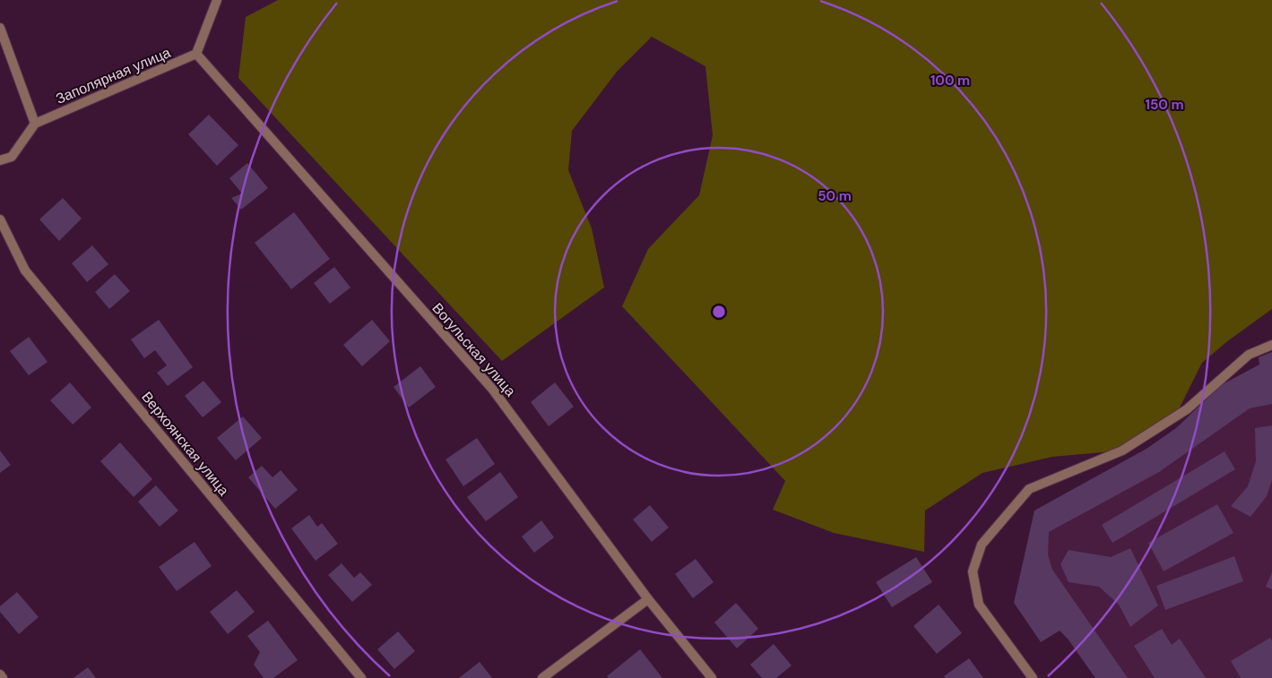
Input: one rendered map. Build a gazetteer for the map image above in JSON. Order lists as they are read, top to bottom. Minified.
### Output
{"streets":{"street":["Заполярная улица","Вогульская улица","Верхоянская улица"]},"crossings":[["Заполярная улица","Вогульская улица"]],"rings":["100 m","150 m","50 m"]}
